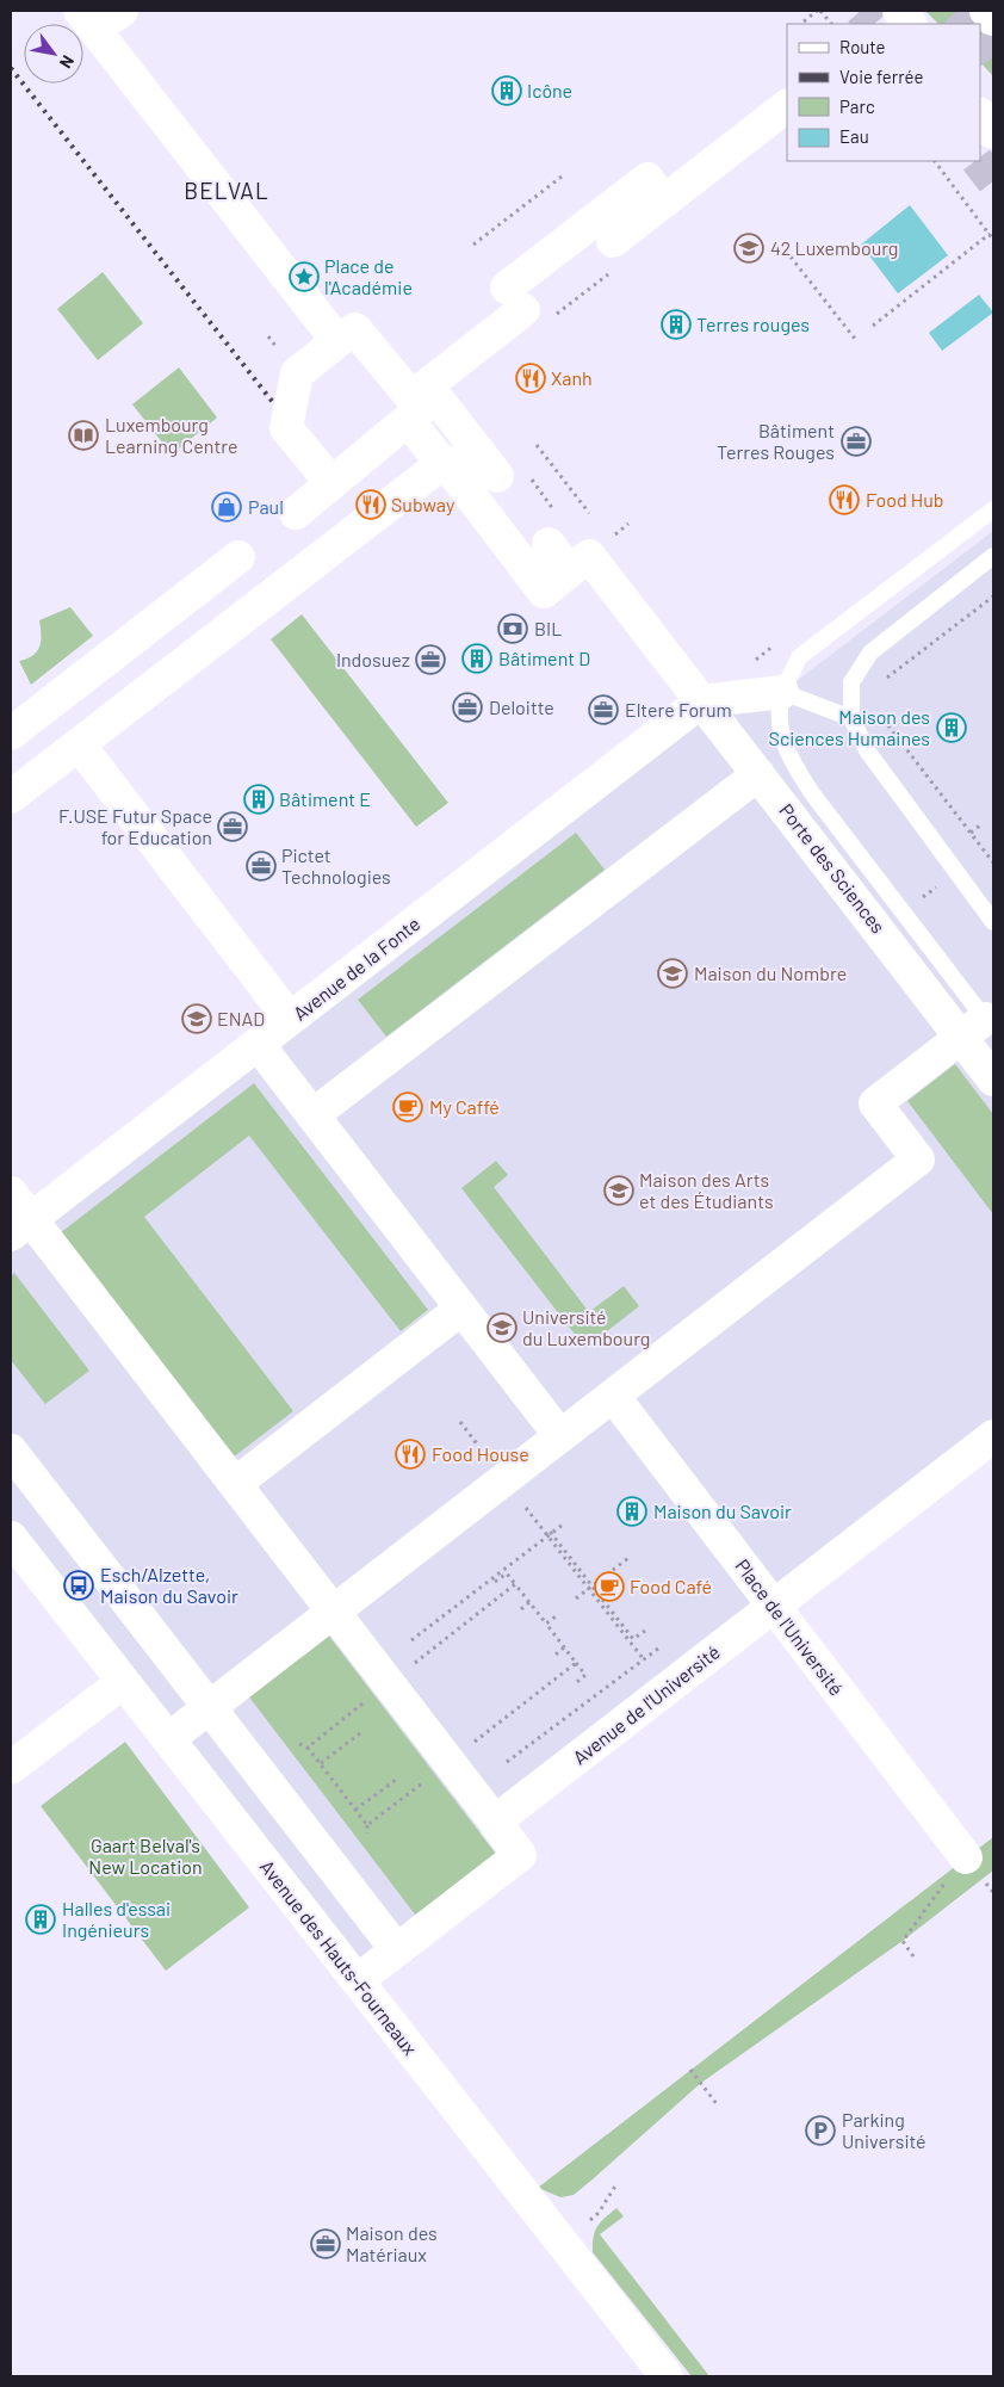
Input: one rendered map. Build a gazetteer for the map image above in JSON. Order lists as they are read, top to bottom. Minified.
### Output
{"streets":{"street":["Porte des Sciences","Avenue de la Fonte","Place de l'Université","Avenue de l'Université","Avenue des Hauts-Fourneaux"]},"crossings":[["Porte des Sciences","Avenue de la Fonte"],["Place de l'Université","Avenue de l'Université"]],"districts":["BELVAL"],"parks":["Gaart Belval's New Location"],"places":{"building":["Icône","Terres rouges","Bâtiment D","Maison des Sciences Humaines","Bâtiment E","Maison du Savoir","Halles d'essai Ingénieurs"],"school or university":["42 Luxembourg","Maison du Nombre","ENAD","Maison des Arts et des Étudiants","Université du Luxembourg"],"place":["Place de l'Académie"],"restaurant":["Xanh","Food Hub","Subway","Food House"],"library":["Luxembourg Learning Centre"],"office":["Bâtiment Terres Rouges","Indosuez","Deloitte","Eltere Forum","F.USE Futur Space for Education","Pictet Technologies","Maison des Matériaux"],"shop":["Paul"],"bank":["BIL"],"cafe":["My Caffé","Food Café"],"bus stop":["Esch/Alzette, Maison du Savoir"],"parking":["Parking Université"]},"legend":["Route","Voie ferrée","Parc","Eau"],"north":"bottom right"}
